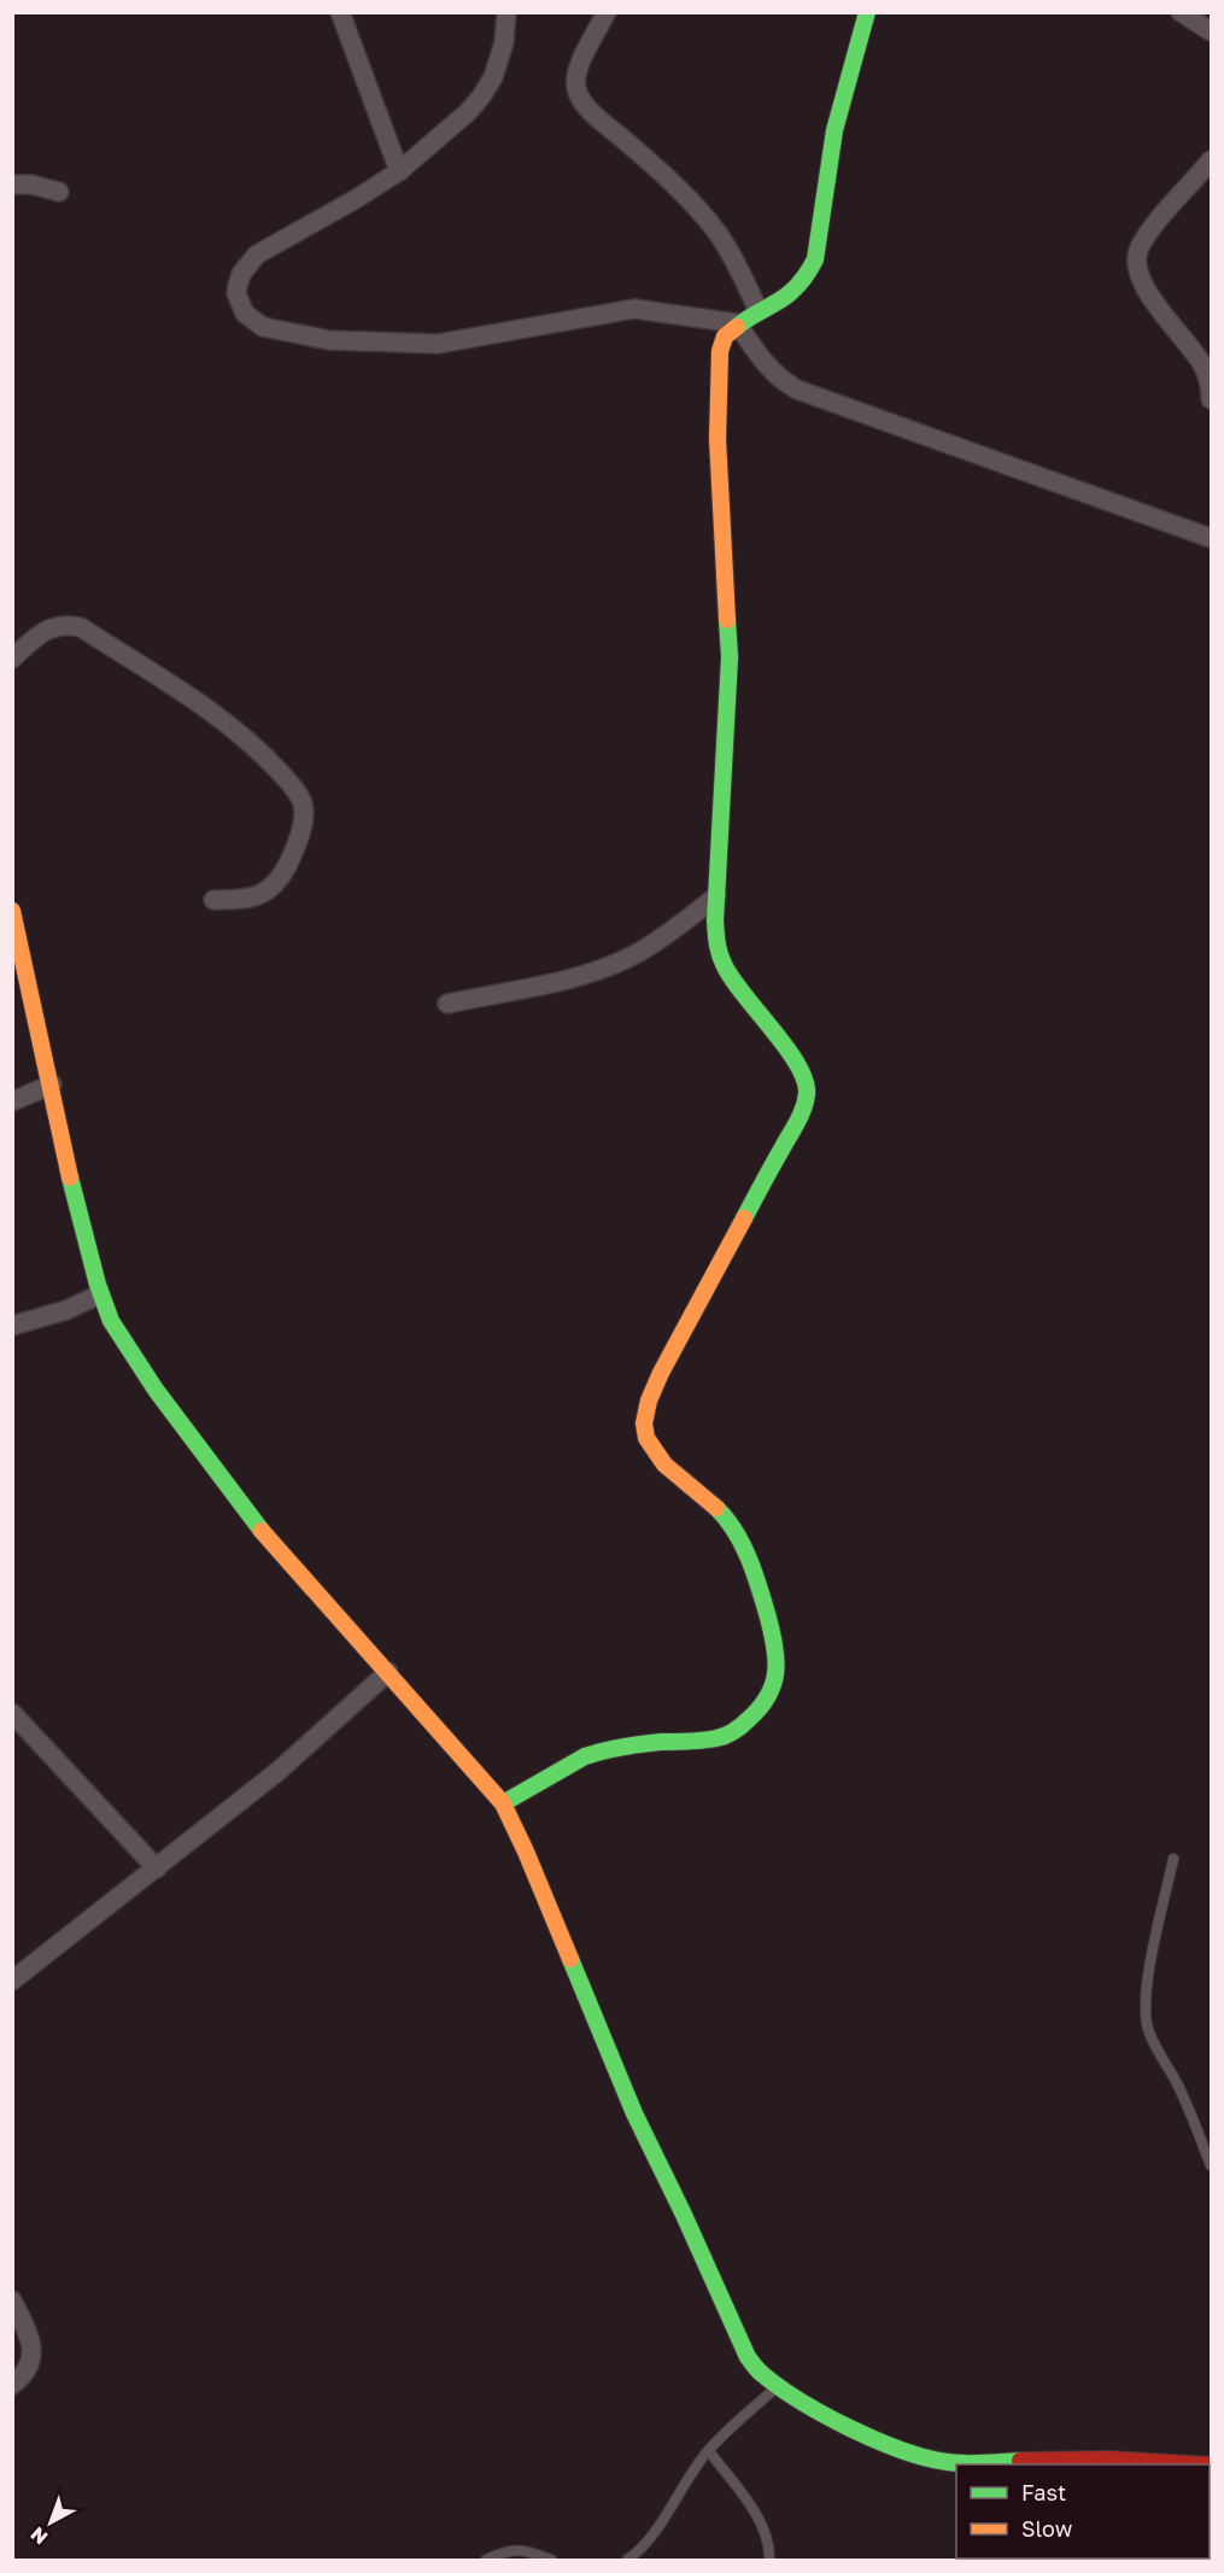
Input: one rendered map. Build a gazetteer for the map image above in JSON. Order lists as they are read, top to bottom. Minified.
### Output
{"legend":["Fast","Slow"],"north":"bottom left"}
